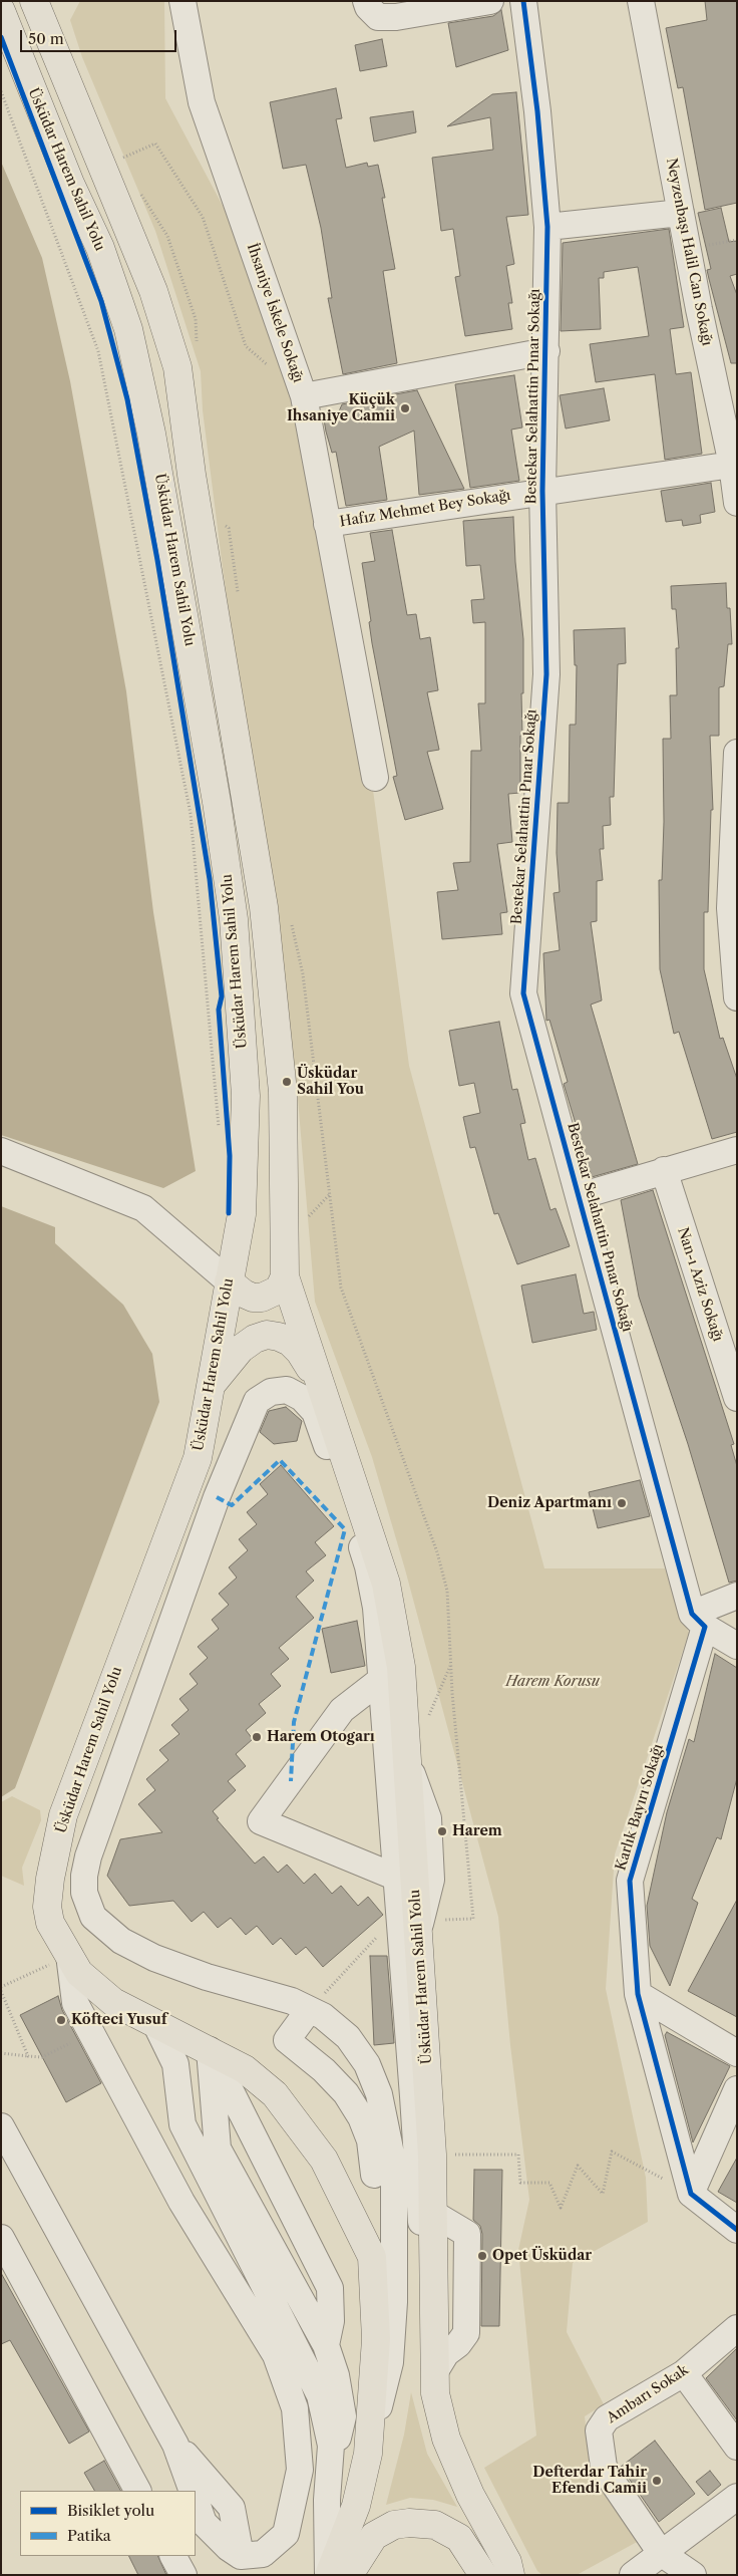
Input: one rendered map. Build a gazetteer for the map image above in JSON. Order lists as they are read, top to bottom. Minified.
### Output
{"streets":{"main road":["Üsküdar Harem Sahil Yolu"],"street":["Neyzenbaşı Halil Can Sokağı","İhsaniye İskele Sokağı","Bestekar Selahattin Pınar Sokağı","Hafız Mehmet Bey Sokağı","Nan-ı Aziz Sokağı","Karlık Bayırı Sokağı","Ambarı Sokak"]},"crossings":[["Neyzenbaşı Halil Can Sokağı","Hafız Mehmet Bey Sokağı"],["İhsaniye İskele Sokağı","Hafız Mehmet Bey Sokağı"],["Bestekar Selahattin Pınar Sokağı","Hafız Mehmet Bey Sokağı"],["Bestekar Selahattin Pınar Sokağı","Karlık Bayırı Sokağı"]],"parks":["Harem Korusu"],"places":["Küçük Ihsaniye Camii","Üsküdar Sahil You","Deniz Apartmanı","Harem Otogarı","Harem","Köfteci Yusuf","Opet Üsküdar","Defterdar Tahir Efendi Camii"],"legend":["Bisiklet yolu","Patika"],"scale_bar":"50 m"}
